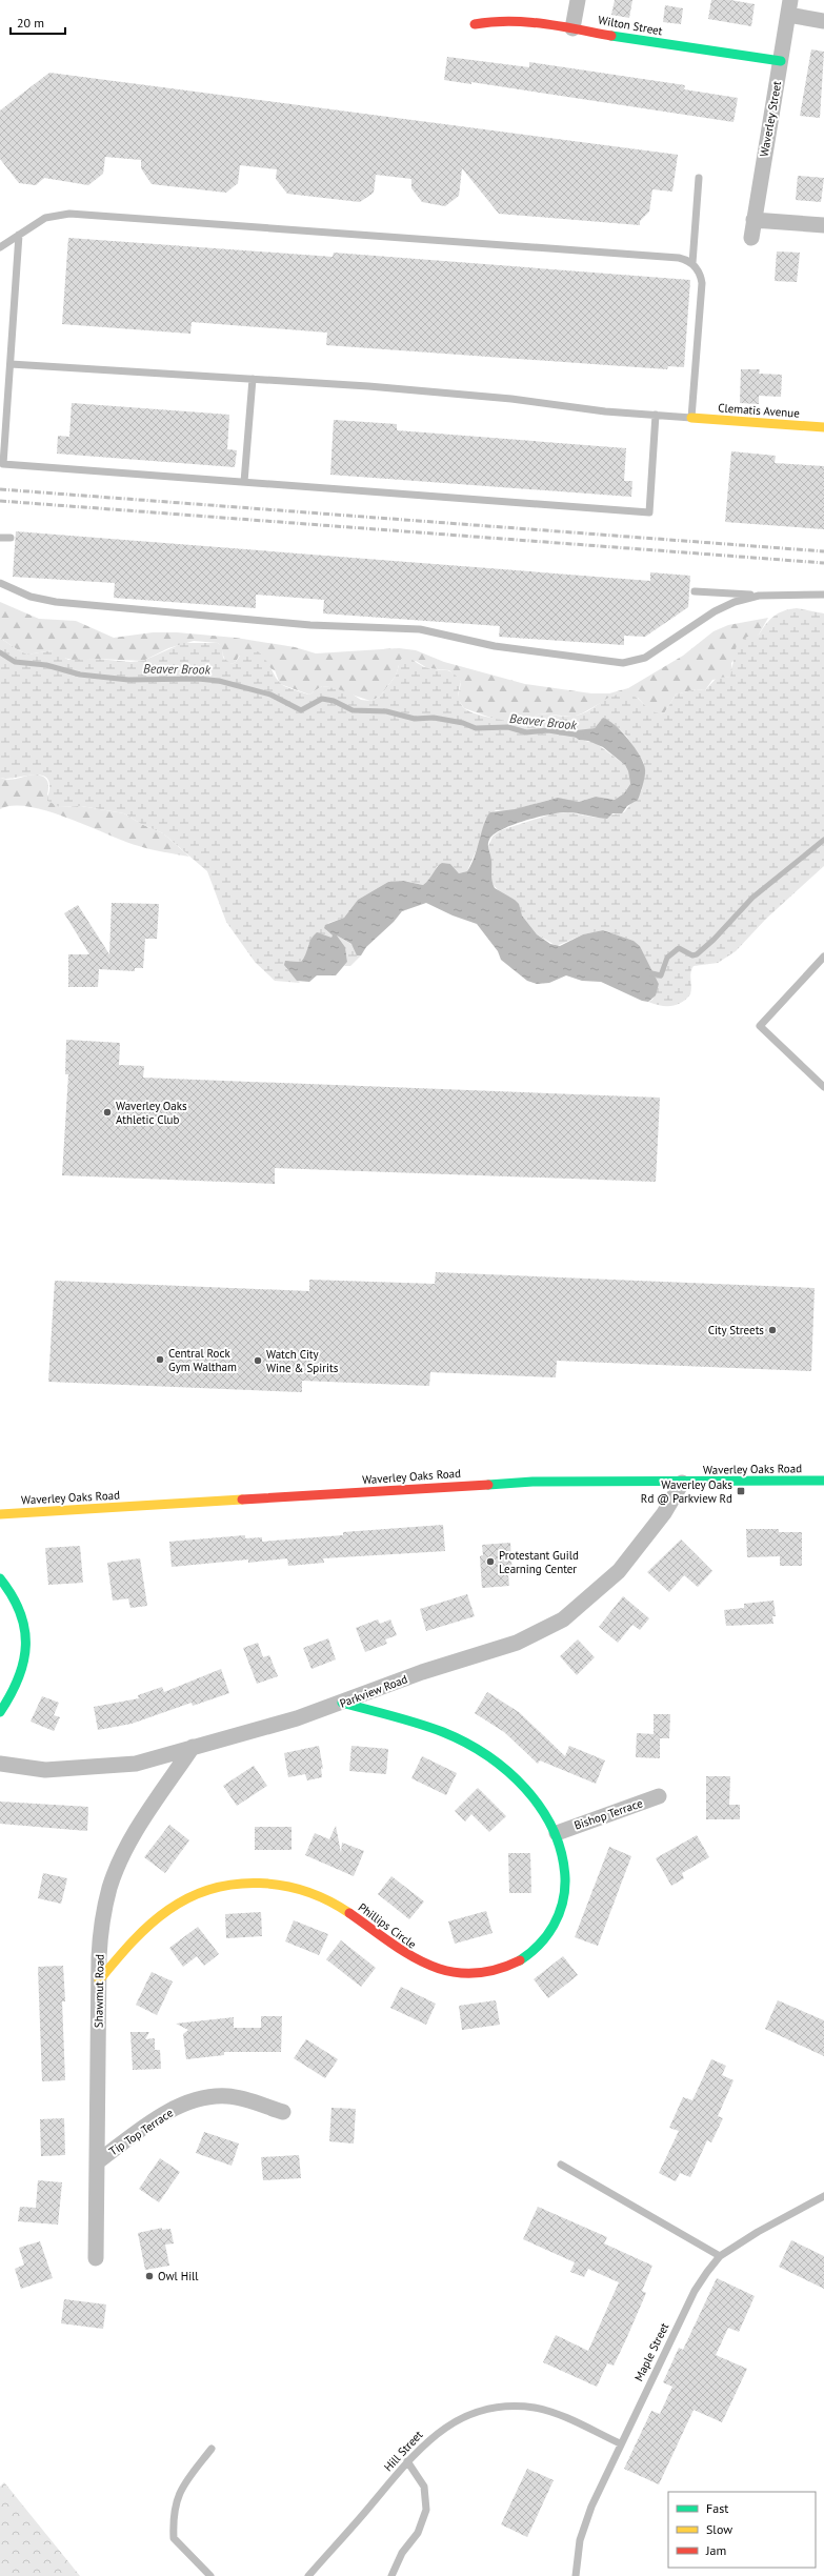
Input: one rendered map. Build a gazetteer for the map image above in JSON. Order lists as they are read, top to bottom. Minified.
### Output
{"streets":{"street":["Wilton Street","Waverley Street","Clematis Avenue","Waverley Oaks Road","Parkview Road","Bishop Terrace","Phillips Circle","Shawmut Road","Tip Top Terrace"],"lane":["Maple Street","Hill Street"]},"crossings":[["Wilton Street","Waverley Street"],["Waverley Oaks Road","Parkview Road"],["Parkview Road","Phillips Circle"],["Parkview Road","Shawmut Road"],["Bishop Terrace","Phillips Circle"],["Phillips Circle","Shawmut Road"],["Shawmut Road","Tip Top Terrace"],["Maple Street","Hill Street"]],"water":["Beaver Brook"],"places":{"other":["Waverley Oaks Athletic Club","City Streets","Central Rock Gym Waltham","Watch City Wine & Spirits","Protestant Guild Learning Center","Owl Hill"],"transit":["Waverley Oaks Rd @ Parkview Rd"]},"legend":["Fast","Slow","Jam"],"scale_bar":"20 m"}
